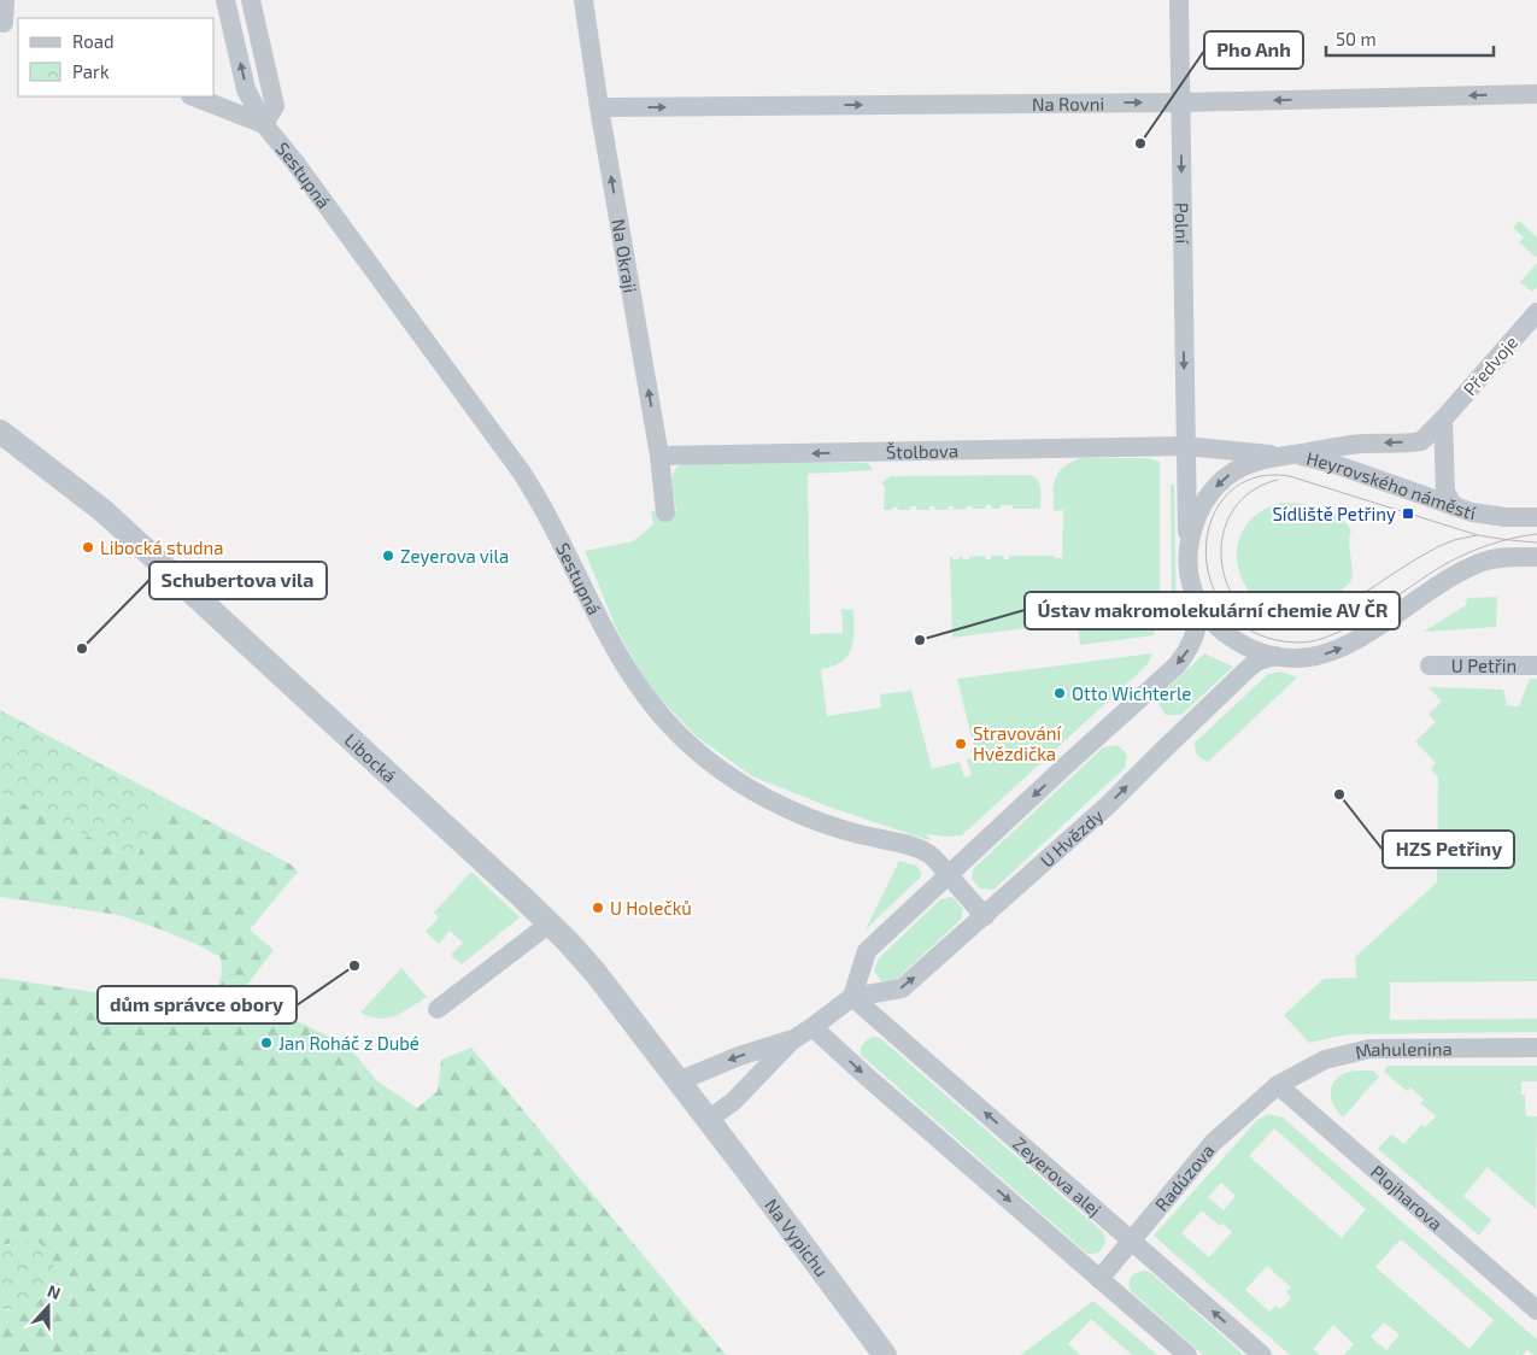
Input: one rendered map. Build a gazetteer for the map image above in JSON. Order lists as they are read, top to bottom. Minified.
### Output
{"streets":{"street":["Na Rovni","Sestupná","Polní","Na Okraji","Předvoje","Štolbova","Heyrovského náměstí","U Petřin","Libocká","U Hvězdy","Mahulenina","Zeyerova alej","Radúzova","Plojharova","Na Vypichu"]},"crossings":[["Na Rovni","Polní"],["Na Rovni","Na Okraji"],["Sestupná","U Hvězdy"],["Polní","Štolbova"],["Polní","Heyrovského náměstí"],["Na Okraji","Štolbova"],["Předvoje","Heyrovského náměstí"],["Štolbova","Heyrovského náměstí"],["Heyrovského náměstí","U Hvězdy"],["Libocká","U Hvězdy"],["Libocká","Na Vypichu"],["U Hvězdy","Zeyerova alej"],["U Hvězdy","Na Vypichu"],["Mahulenina","Radúzova"],["Mahulenina","Plojharova"],["Zeyerova alej","Radúzova"],["Radúzova","Plojharova"]],"one_way":["Polní","Na Okraji","Štolbova"],"places":{"other":["Pho Anh","Libocká studna","Zeyerova vila","Ústav makromolekulární chemie AV ČR","Schubertova vila","Otto Wichterle","Stravování Hvězdička","HZS Petřiny","U Holečků","dům správce obory","Jan Roháč z Dubé"],"transit":["Sídliště Petřiny"]},"legend":["Road","Park"],"scale_bar":"50 m","north":"top"}
